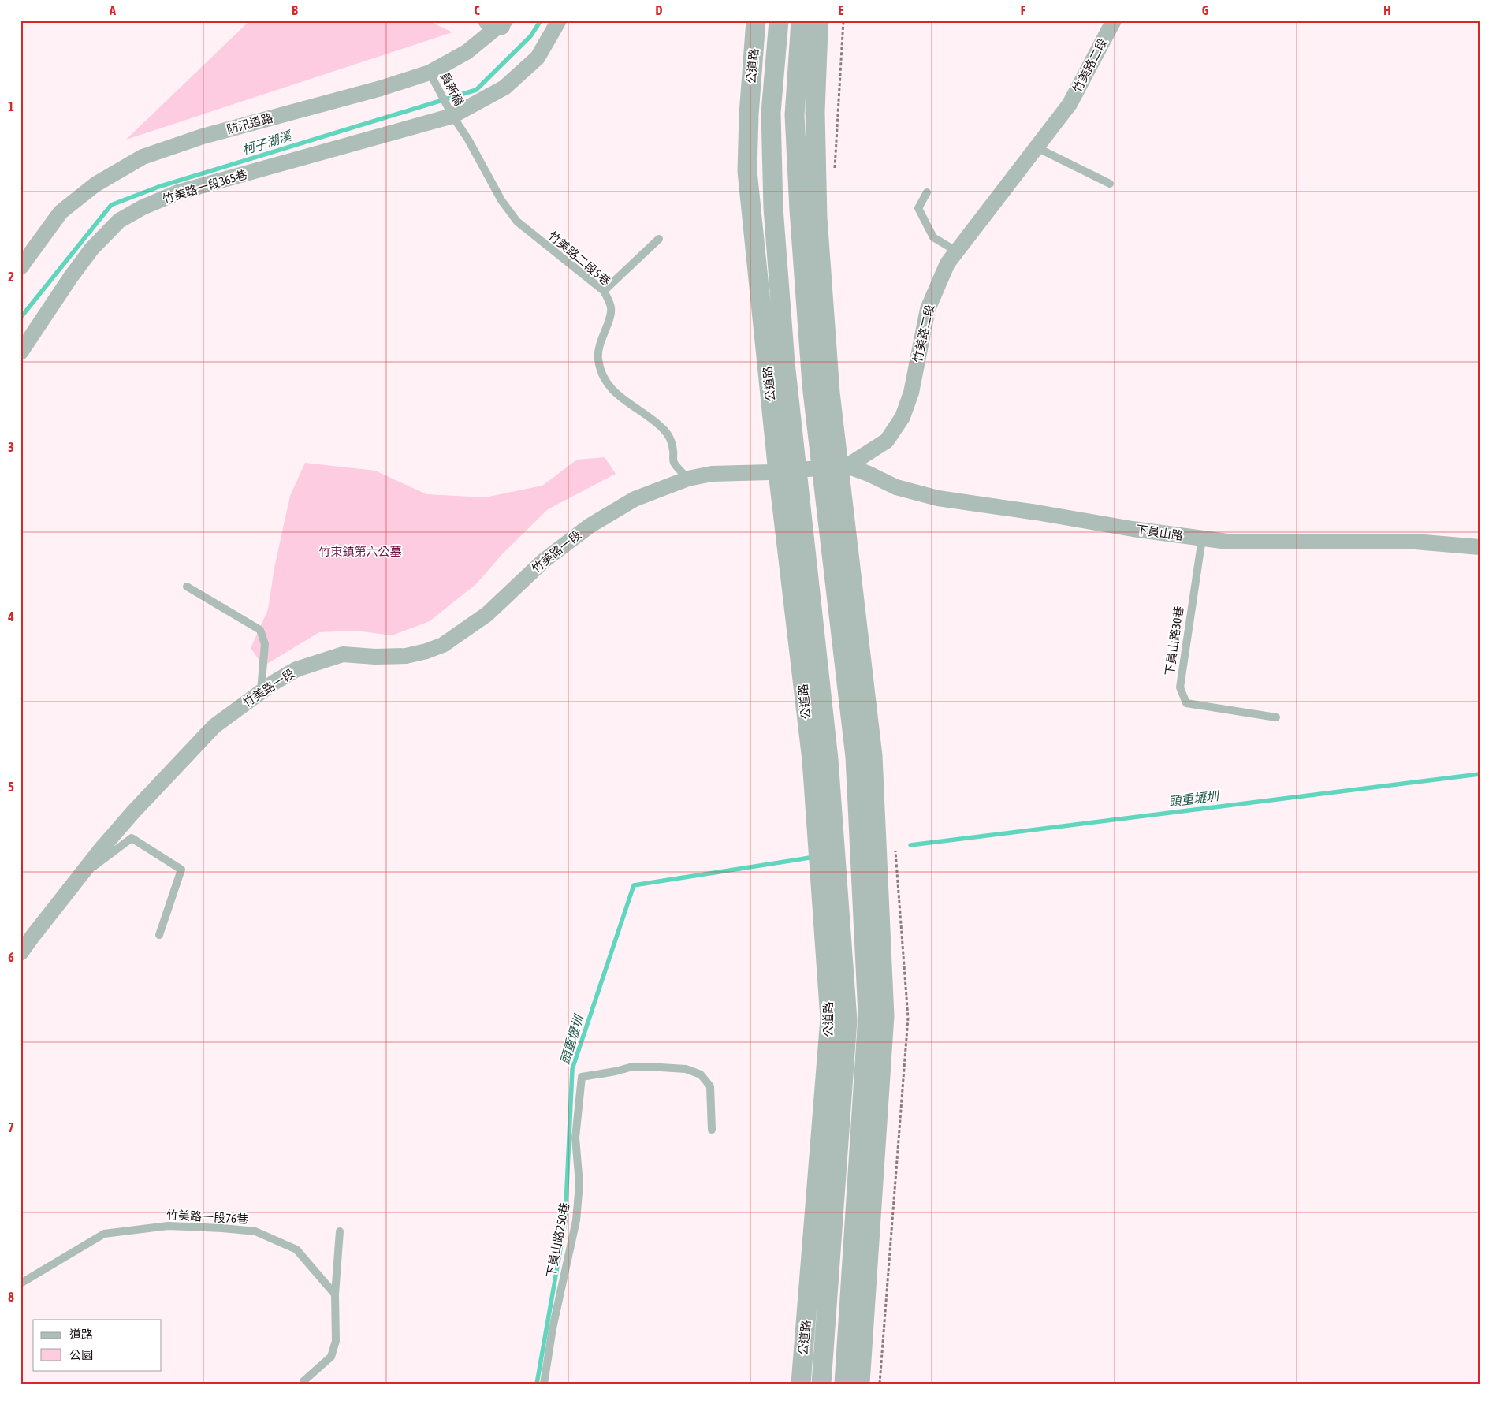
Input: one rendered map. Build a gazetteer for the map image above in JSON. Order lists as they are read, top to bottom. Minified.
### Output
{"streets":{"street":["竹美路二段","公道路","防汛道路","竹美路一段365巷","下員山路","竹美路一段"],"lane":["員新橋","竹美路二段5巷","下員山路30巷","竹美路一段76巷","下員山路250巷"]},"crossings":[["竹美路二段","公道路"],["竹美路二段","竹美路二段5巷"],["竹美路二段","下員山路"],["竹美路二段","竹美路一段"],["員新橋","防汛道路"],["員新橋","竹美路一段365巷"],["員新橋","竹美路二段5巷"],["竹美路一段365巷","竹美路二段5巷"],["竹美路二段5巷","竹美路一段"],["下員山路","下員山路30巷"]],"water":["柯子湖溪","頭重壢圳"],"parks":["竹東鎮第六公墓"],"legend":["道路","公園"],"grid":{"columns":["A","B","C","D","E","F","G","H"],"rows":["1","2","3","4","5","6","7","8"]}}
